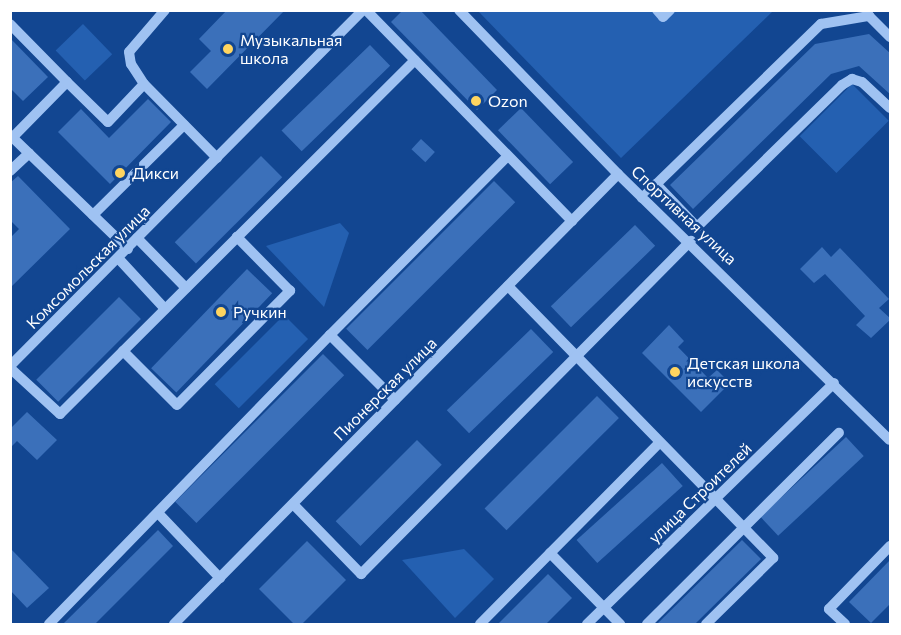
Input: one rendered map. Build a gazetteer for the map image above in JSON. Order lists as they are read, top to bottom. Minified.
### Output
{"streets":{"street":["Спортивная улица","Комсомольская улица","Пионерская улица","улица Строителей"]},"crossings":[["Спортивная улица","Пионерская улица"],["Спортивная улица","улица Строителей"]],"places":["Музыкальная школа","Ozon","Дикси","Ручкин","Детская школа искусств"]}
